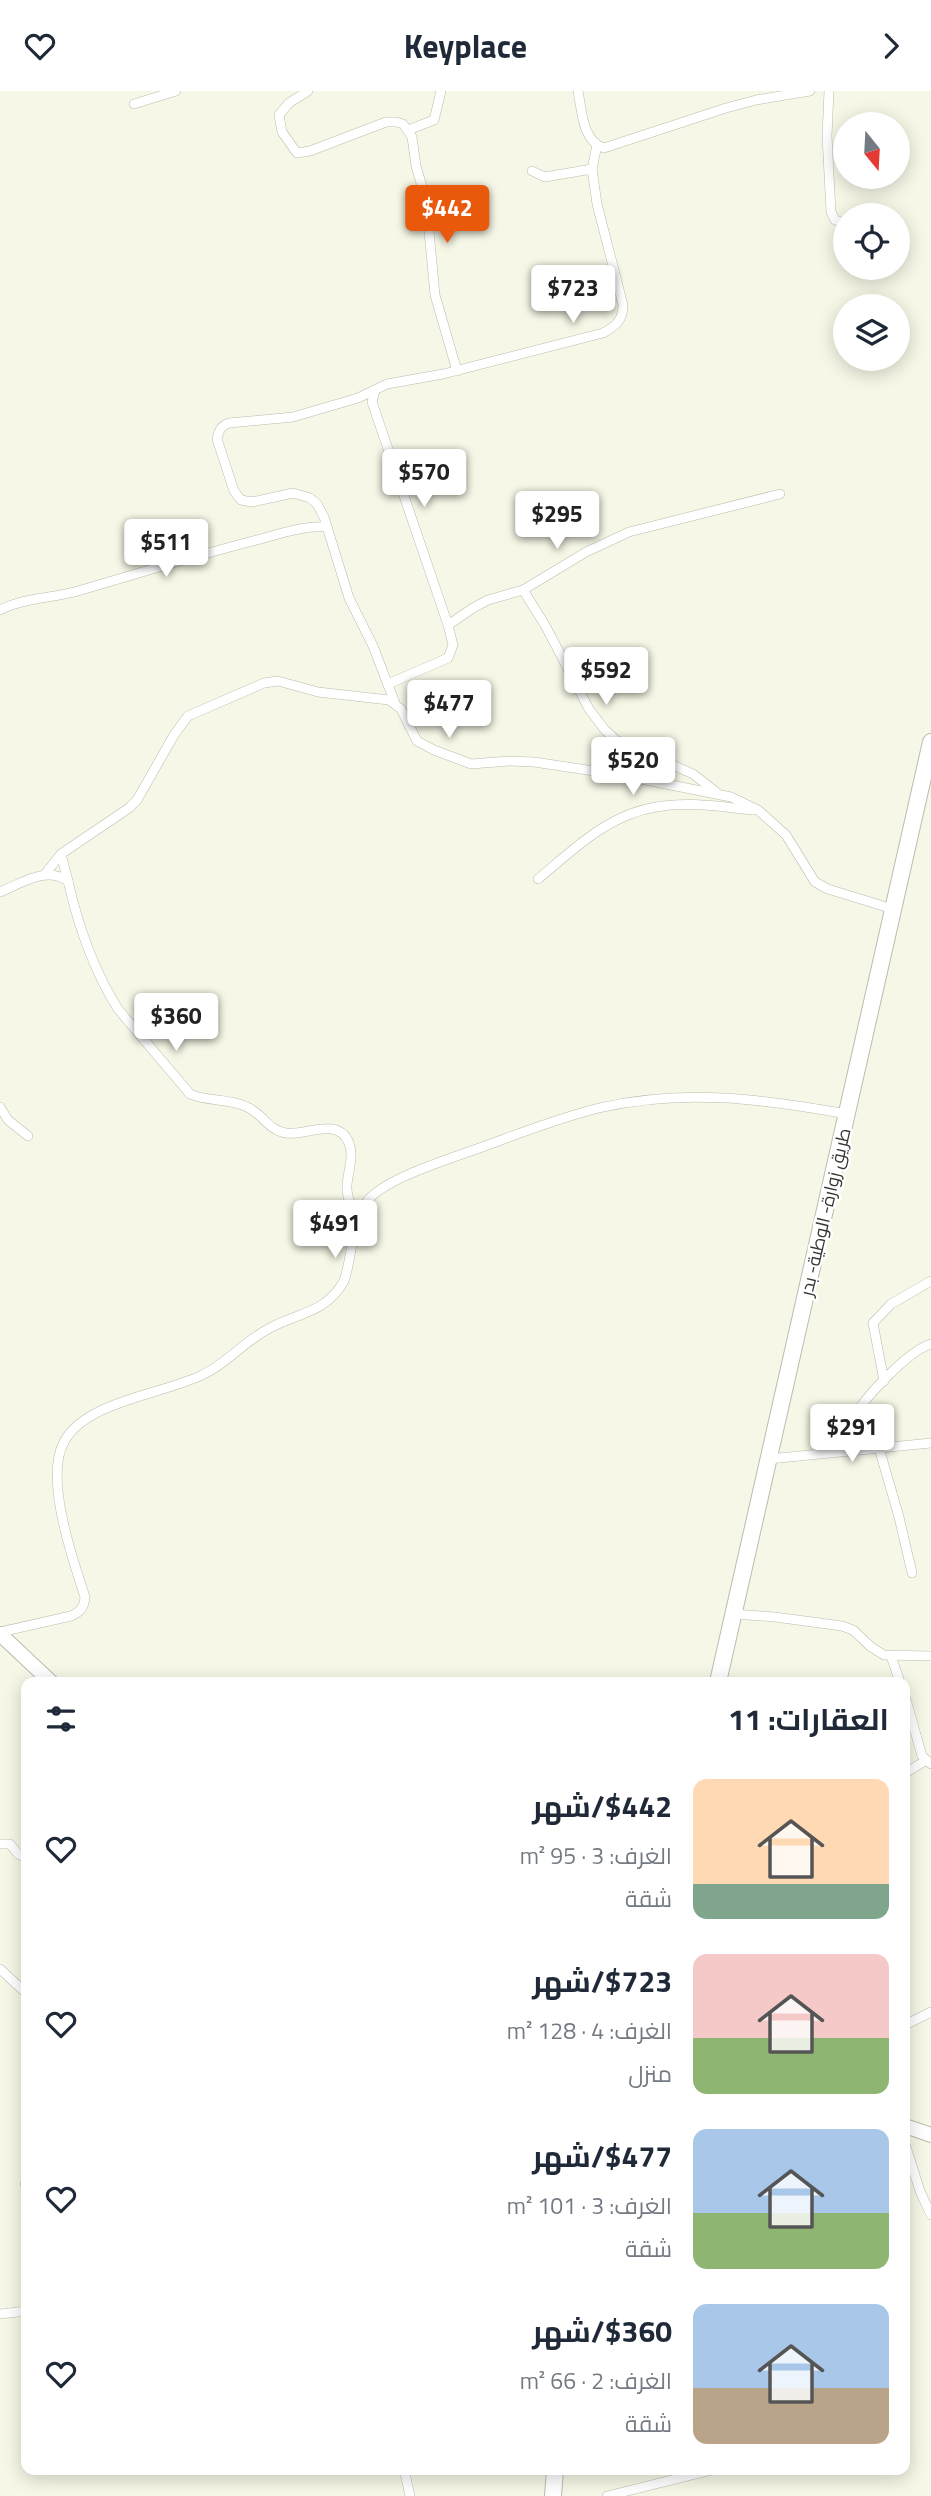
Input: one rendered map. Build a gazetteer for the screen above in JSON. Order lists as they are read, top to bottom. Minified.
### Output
{"streets":{"highway":["طريق زوارة- الوطية- بدر"]},"north":"bottom","page":{"header":"Keyplace","price":["$442","$723","$570","$295","$511","$592","$477","$520","$360","$491","$291"],"heading":"العقارات: 11","list":[{"name":"$442/شهر","note":"الغرف: 3 · 95 m² · شقة"},{"name":"$723/شهر","note":"الغرف: 4 · 128 m² · منزل"},{"name":"$477/شهر","note":"الغرف: 3 · 101 m² · شقة"},{"name":"$360/شهر","note":"الغرف: 2 · 66 m² · شقة"}]}}
